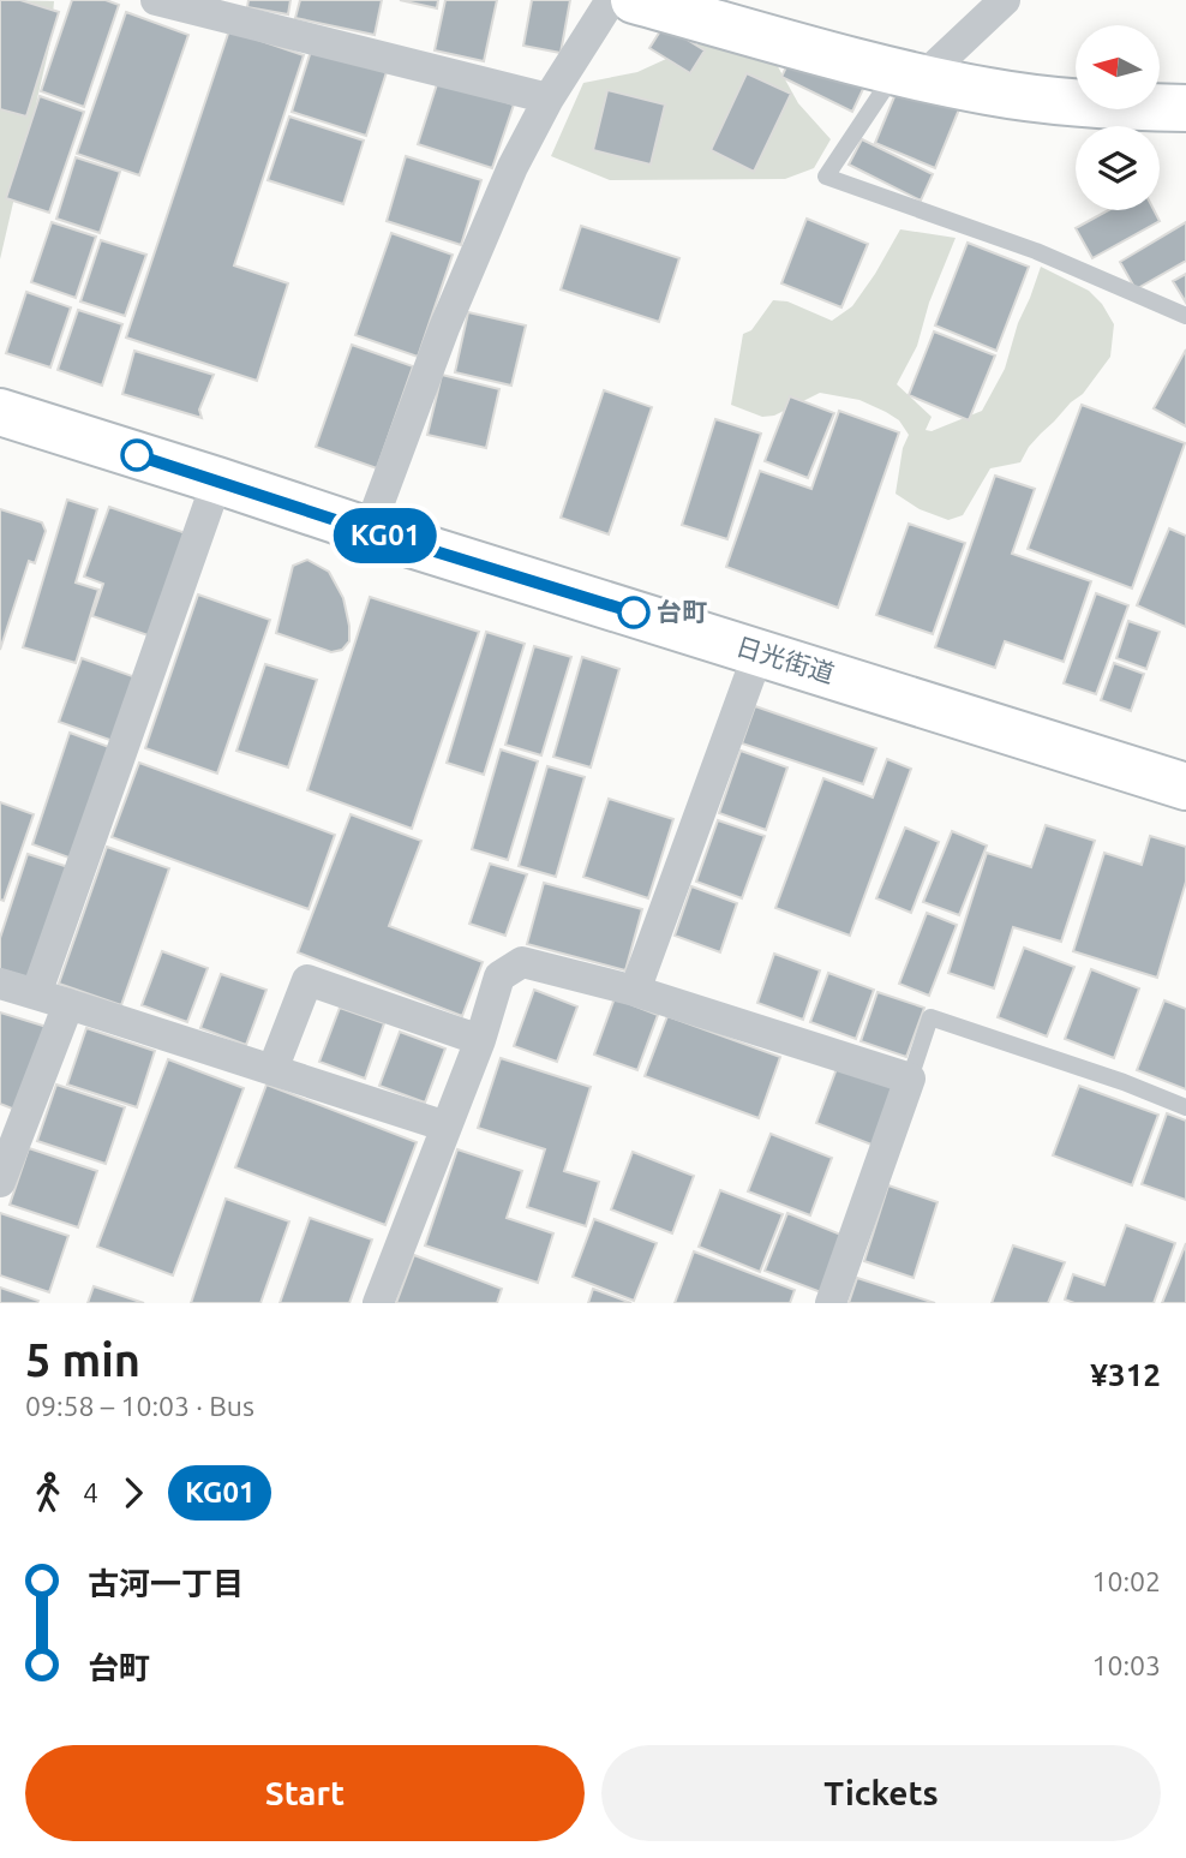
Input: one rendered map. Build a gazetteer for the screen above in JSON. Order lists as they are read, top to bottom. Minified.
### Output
{"streets":{"main road":["日光街道"]},"places":["台町"],"lines":["bus line KG01"],"north":"left","page":{"on_map":"KG01","heading":["5 min","09:58 – 10:03 · Bus","¥312"],"legs":["4","KG01"],"list":[{"name":"古河一丁目","value":"10:02"},{"name":"台町","value":"10:03"}],"buttons":["Start","Tickets"]}}
